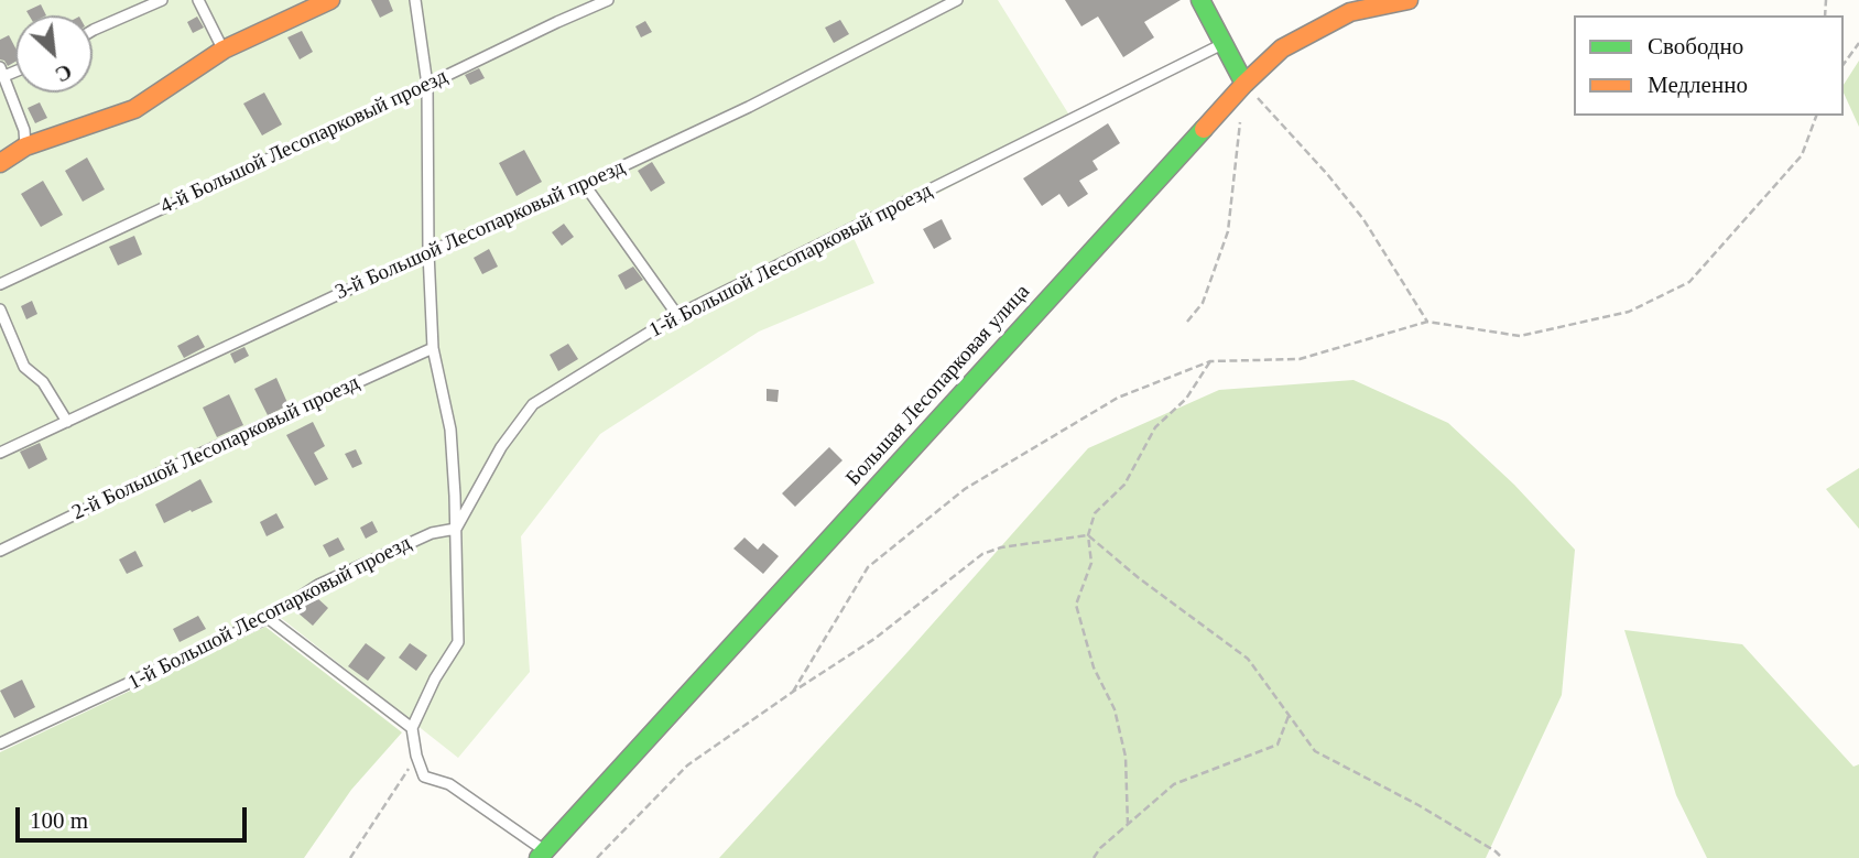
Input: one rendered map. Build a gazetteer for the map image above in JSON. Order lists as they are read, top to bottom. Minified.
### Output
{"streets":{"main road":["Большая Лесопарковая улица"],"lane":["4-й Большой Лесопарковый проезд","3-й Большой Лесопарковый проезд","1-й Большой Лесопарковый проезд","2-й Большой Лесопарковый проезд"]},"legend":["Свободно","Медленно"],"scale_bar":"100 m","north":"bottom right"}
